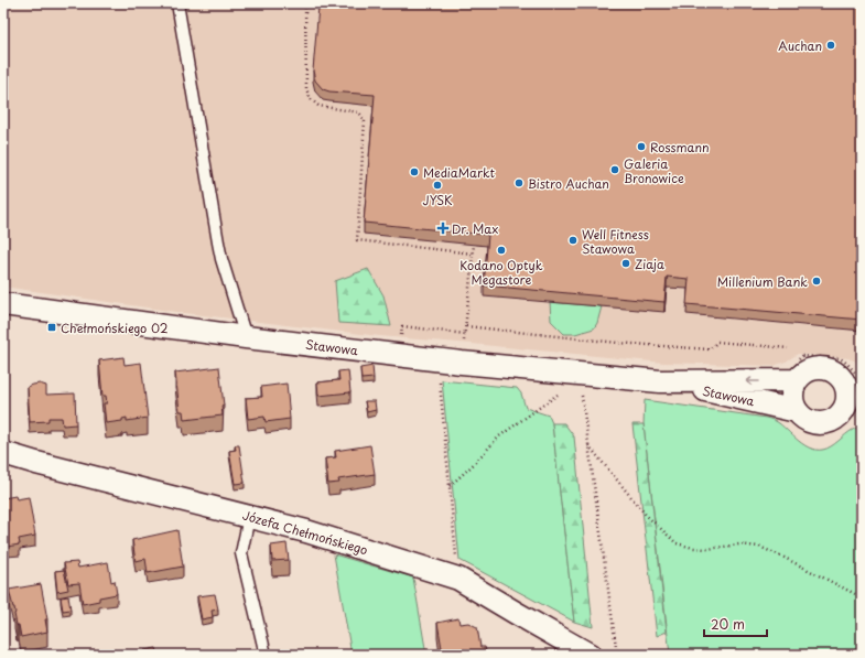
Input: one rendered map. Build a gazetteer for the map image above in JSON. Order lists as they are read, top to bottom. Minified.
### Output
{"streets":{"street":["Stawowa","Józefa Chełmońskiego"]},"places":{"other":["Auchan","Rossmann","Galeria Bronowice","MediaMarkt","Bistro Auchan","JYSK","Well Fitness Stawowa","Kodano Optyk Megastore","Ziaja","Millenium Bank"],"health":["Dr. Max"],"transit":["Chełmońskiego 02"]},"scale_bar":"20 m"}
